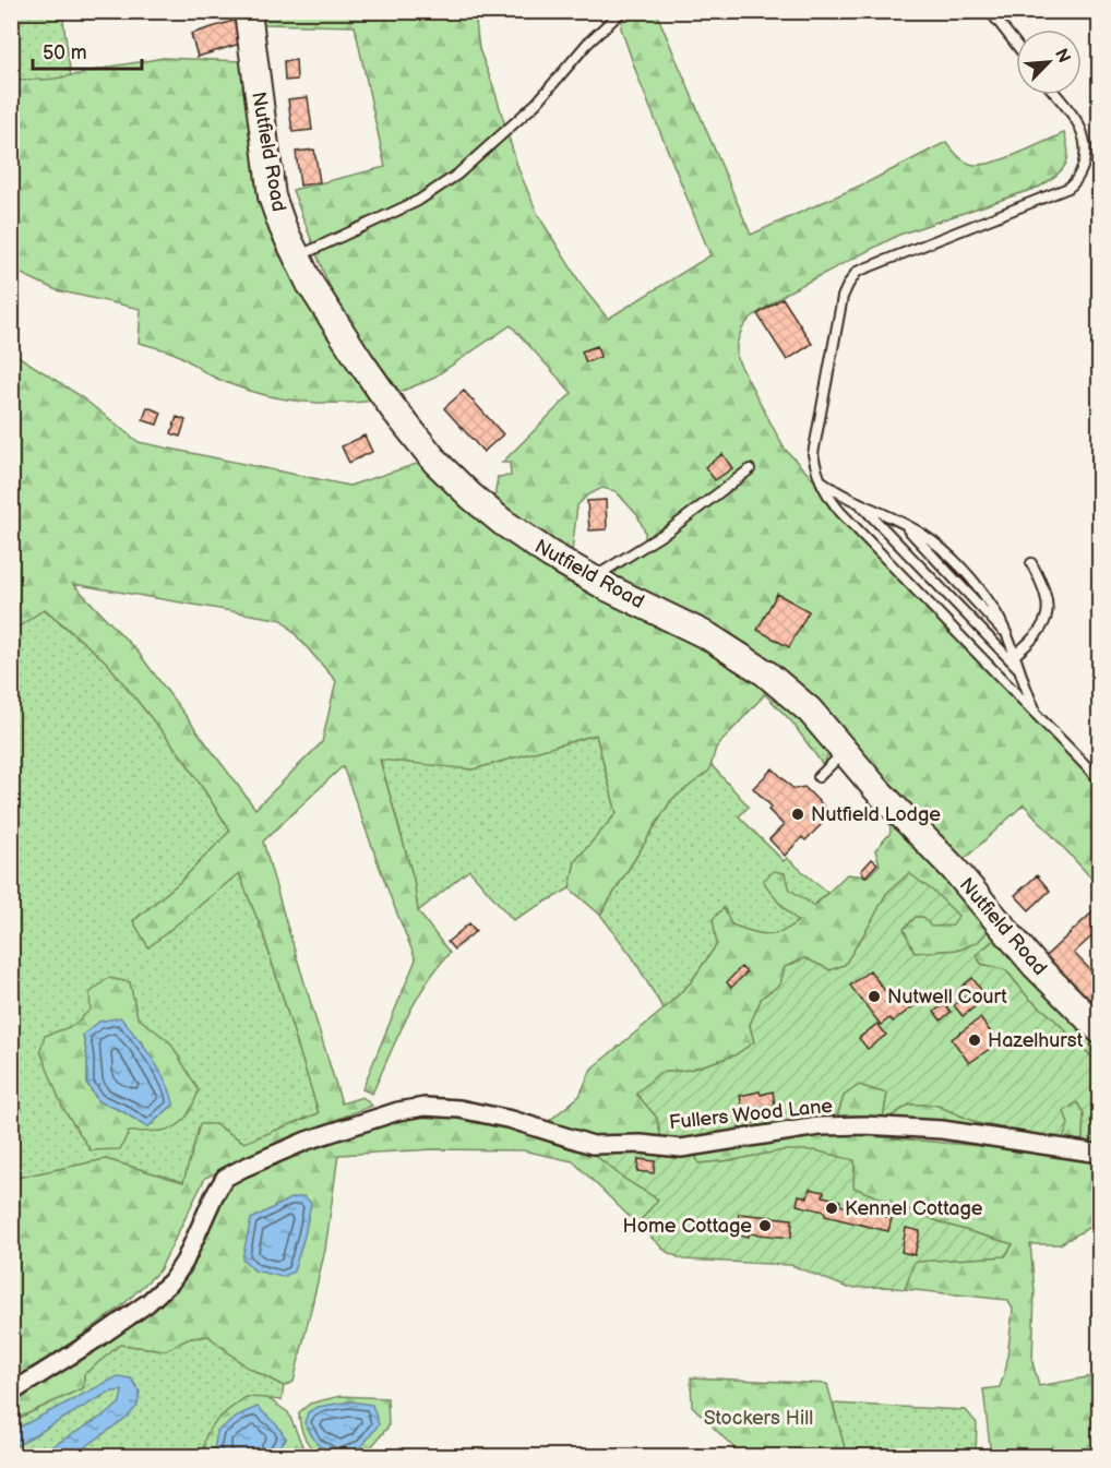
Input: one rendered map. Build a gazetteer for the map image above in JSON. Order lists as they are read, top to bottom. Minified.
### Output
{"streets":{"main road":["Nutfield Road"],"street":["Fullers Wood Lane"]},"parks":["Stockers Hill"],"places":["Nutfield Lodge","Nutwell Court","Hazelhurst","Kennel Cottage","Home Cottage"],"scale_bar":"50 m","north":"top right"}
